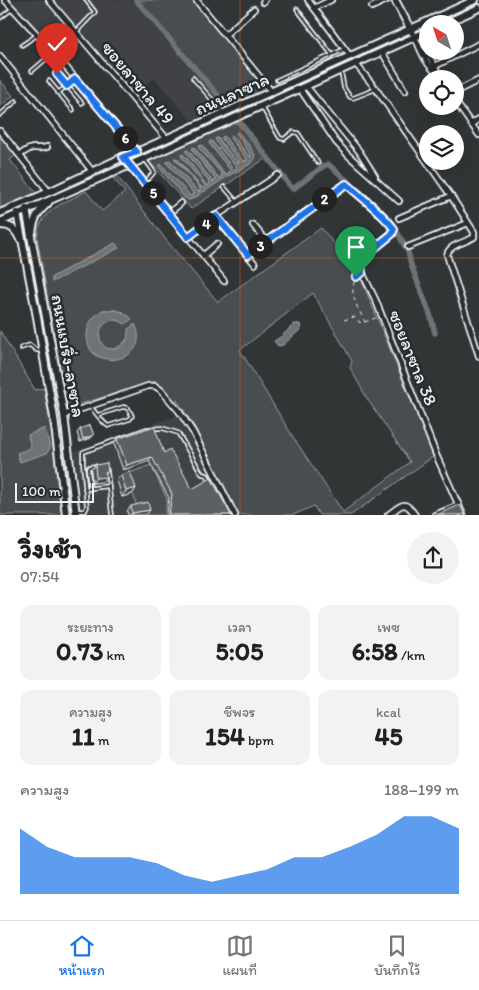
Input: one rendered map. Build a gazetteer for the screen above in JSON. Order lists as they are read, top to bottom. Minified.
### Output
{"streets":{"street":["ซอยลาซาล 49","ถนนลาซาล","ถนนแบริ่ง-ลาซาล","ซอยลาซาล 38"]},"crossings":[["ซอยลาซาล 49","ถนนลาซาล"],["ถนนลาซาล","ถนนแบริ่ง-ลาซาล"]],"scale_bar":"100 m","north":"top left","page":{"pins":["6","5","2","4","3"],"scale":"100 m","heading":["วิ่งเช้า","07:54"],"stats":[["ระยะทาง","0.73 km"],["เวลา","5:05"],["เพซ","6:58 /km"],["ความสูง","11 m"],["ชีพจร","154 bpm"],["kcal","45"]],"chart":["ความสูง","188–199 m"],"tabs":["หน้าแรก","แผนที่","บันทึกไว้"]}}
